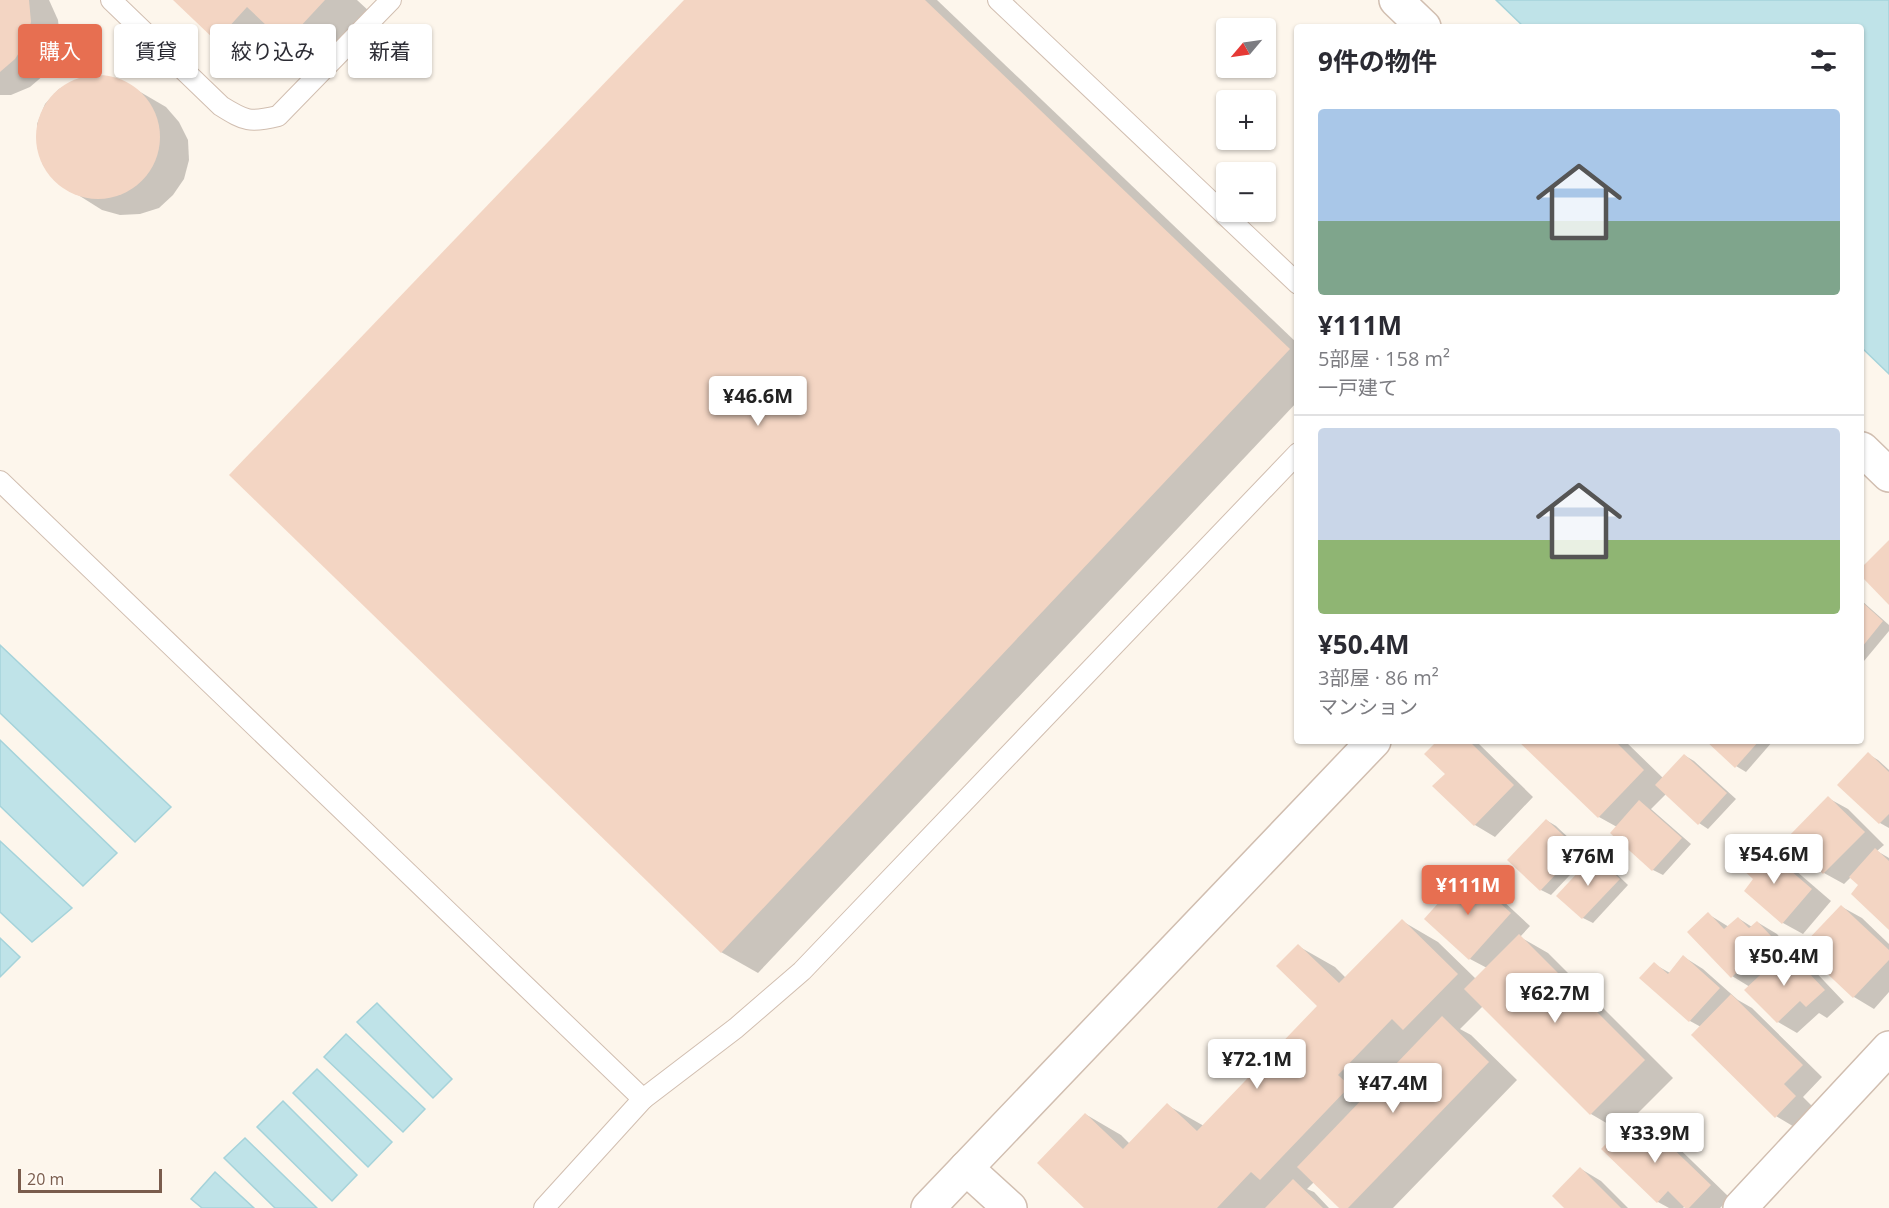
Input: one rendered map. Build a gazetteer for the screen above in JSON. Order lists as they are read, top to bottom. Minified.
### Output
{"scale_bar":"20 m","north":"bottom left","page":{"map_buttons":["+","−"],"chip":["購入","賃貸","絞り込み","新着"],"heading":"9件の物件","list":[{"name":"¥111M","note":"5部屋 · 158 m² · 一戸建て"},{"name":"¥50.4M","note":"3部屋 · 86 m² · マンション"}],"price":["¥46.6M","¥54.6M","¥76M","¥111M","¥50.4M","¥62.7M","¥72.1M","¥47.4M","¥33.9M"],"scale":"20 m"}}
